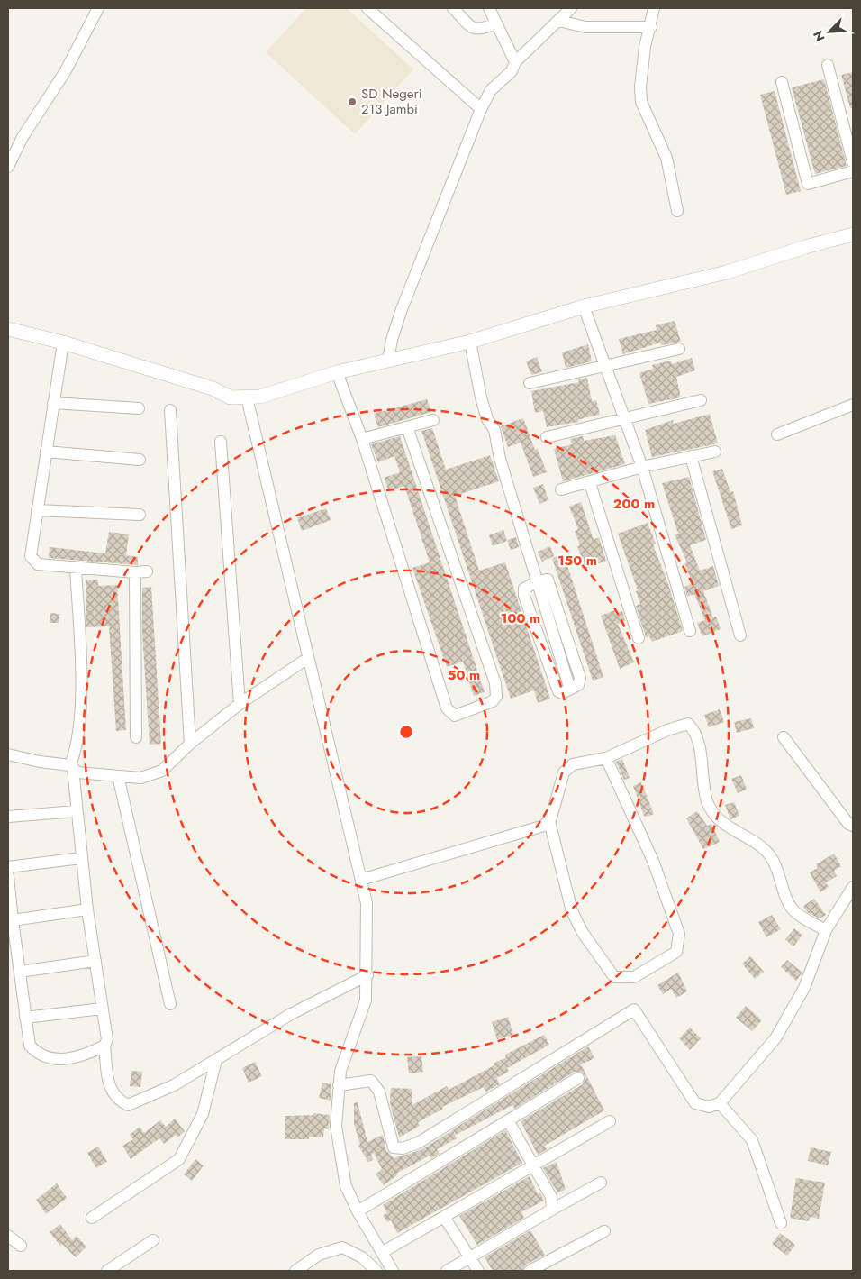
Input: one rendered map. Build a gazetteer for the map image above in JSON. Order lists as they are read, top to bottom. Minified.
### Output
{"places":["SD Negeri 213 Jambi"],"north":"bottom left","rings":["200 m","150 m","100 m","50 m"]}
